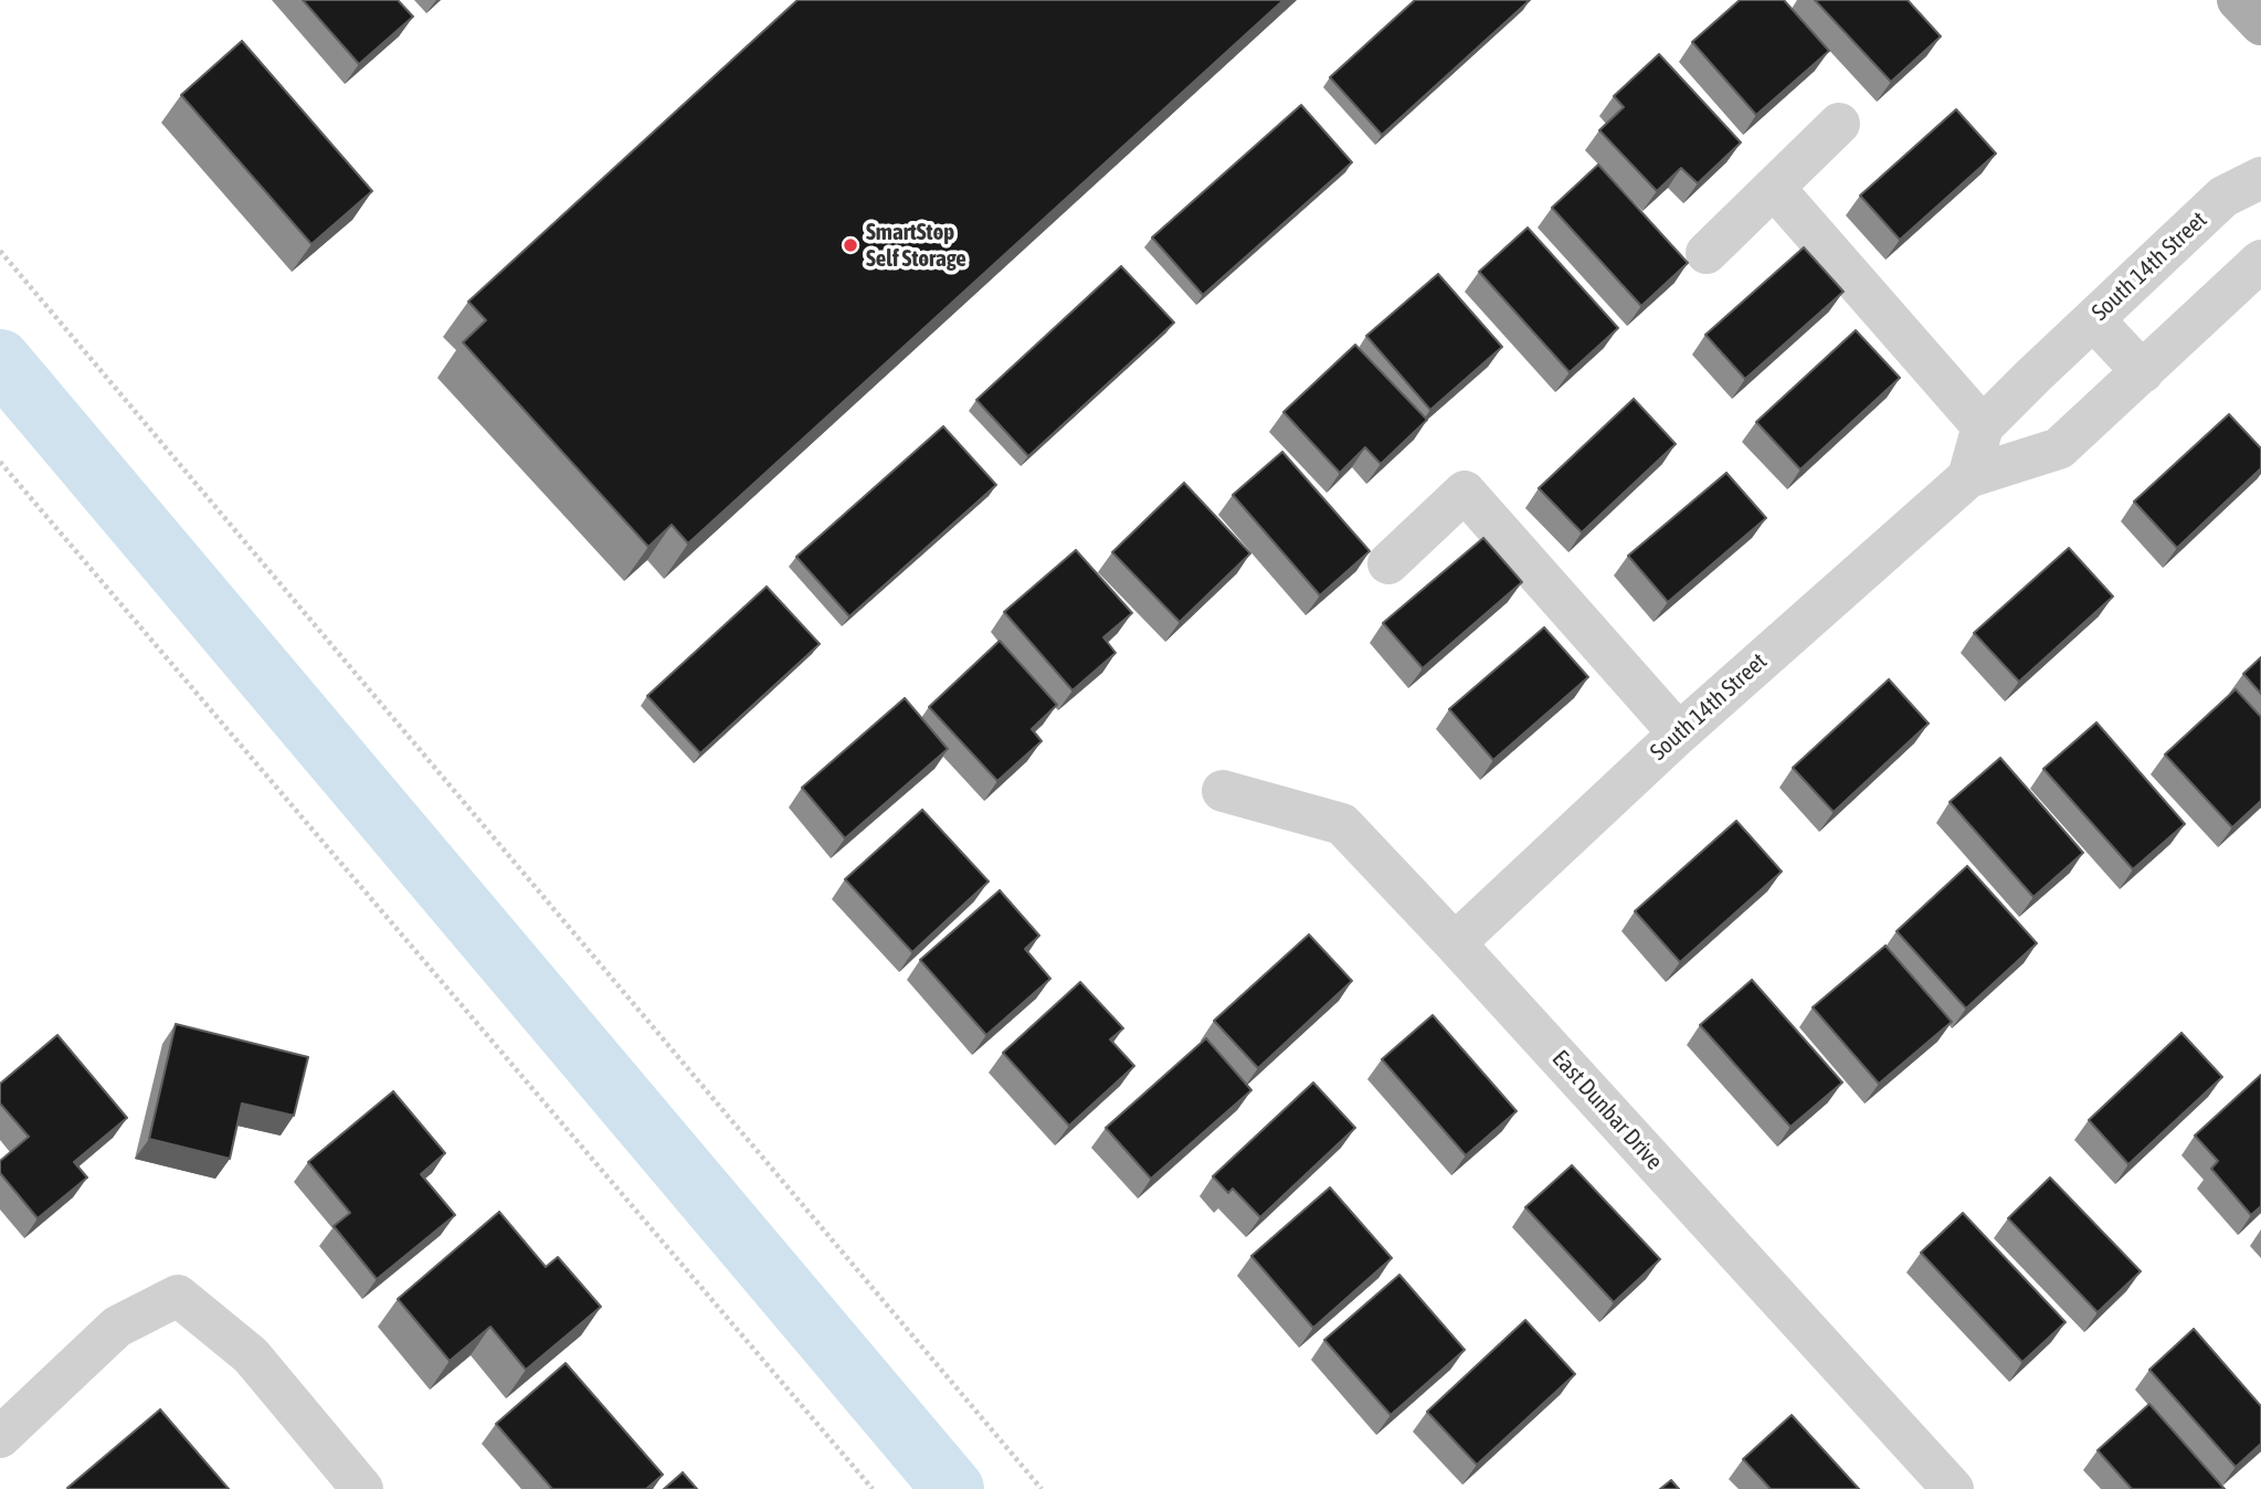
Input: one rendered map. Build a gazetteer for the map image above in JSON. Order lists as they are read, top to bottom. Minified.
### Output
{"streets":{"street":["South 14th Street","East Dunbar Drive"]},"crossings":[["South 14th Street","East Dunbar Drive"]],"places":["SmartStop Self Storage"]}
